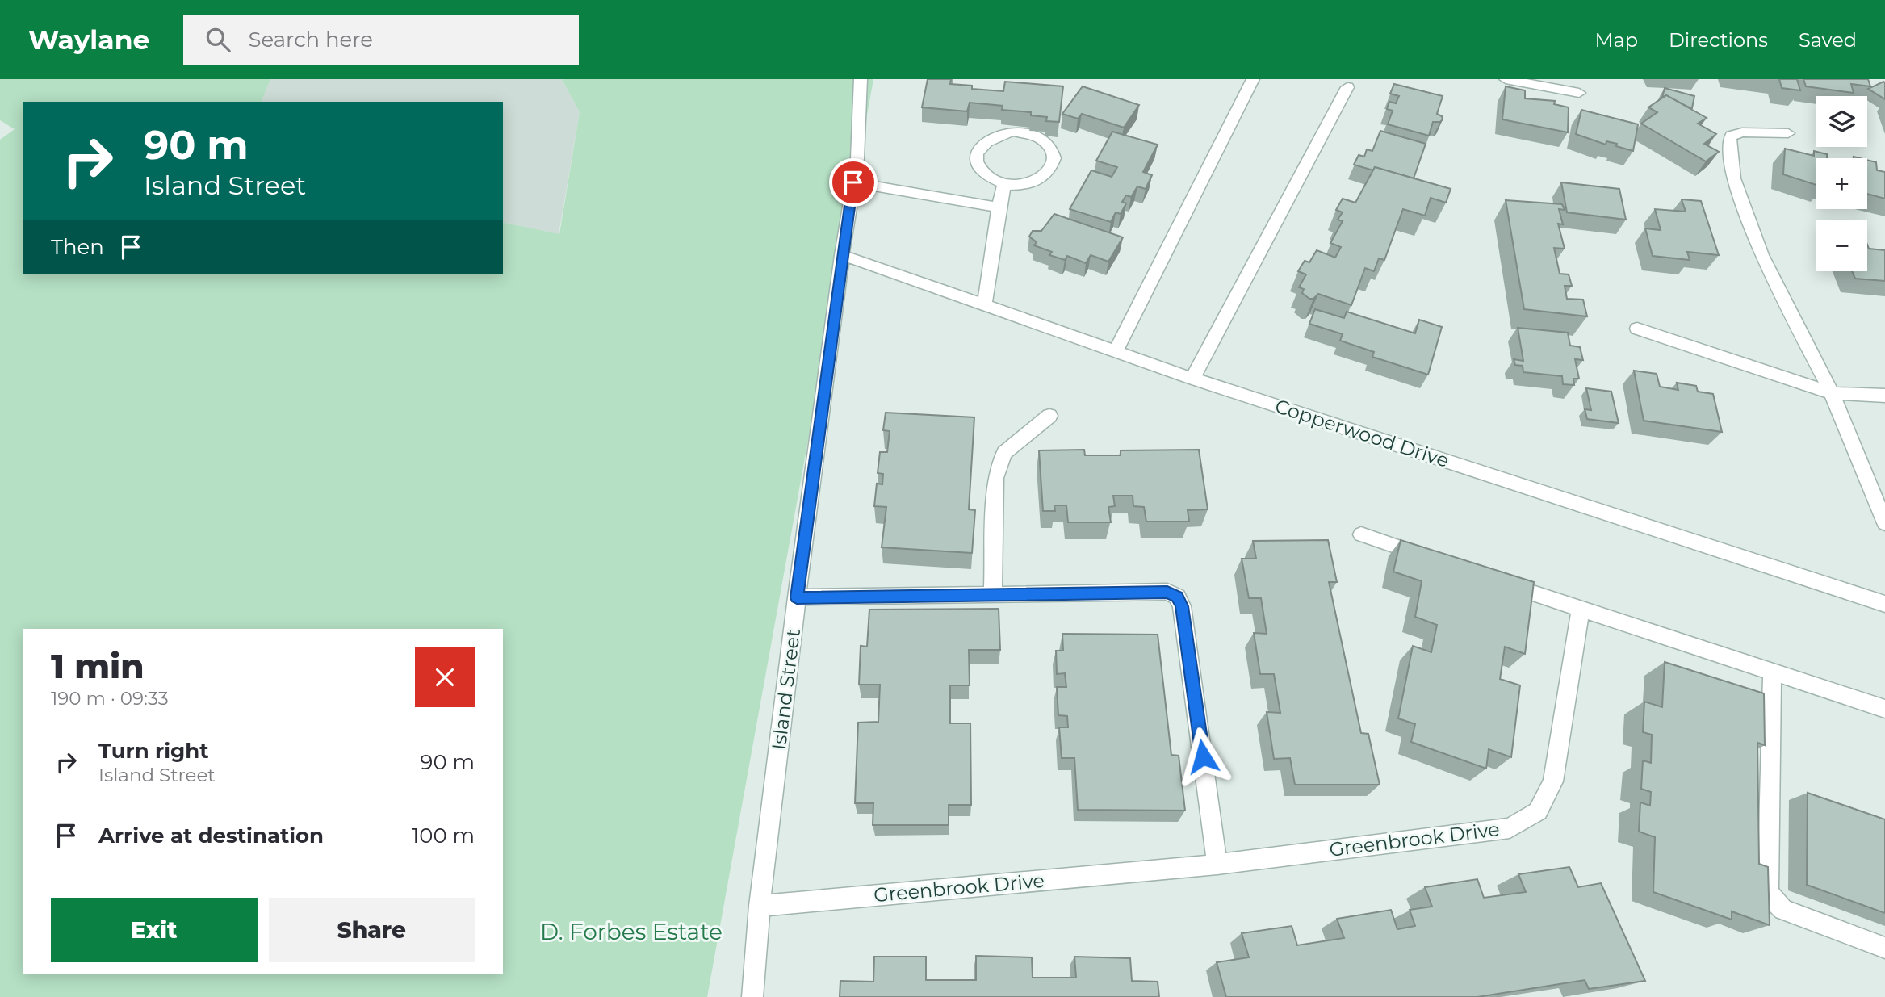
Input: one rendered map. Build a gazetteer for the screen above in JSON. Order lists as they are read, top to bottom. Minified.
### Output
{"streets":{"street":["Copperwood Drive","Island Street","Greenbrook Drive"]},"crossings":[["Copperwood Drive","Island Street"],["Island Street","Greenbrook Drive"]],"parks":["D. Forbes Estate"],"page":{"header":"Waylane","search":"Search here","nav":["Map","Directions","Saved"],"map_buttons":["+","−"],"turn":["90 m","Island Street"],"then":"Then","heading":["1 min","190 m · 09:33"],"list":[{"name":"Turn right","note":"Island Street","value":"90 m"},{"name":"Arrive at destination","value":"100 m"}],"buttons":["Exit","Share"]}}
